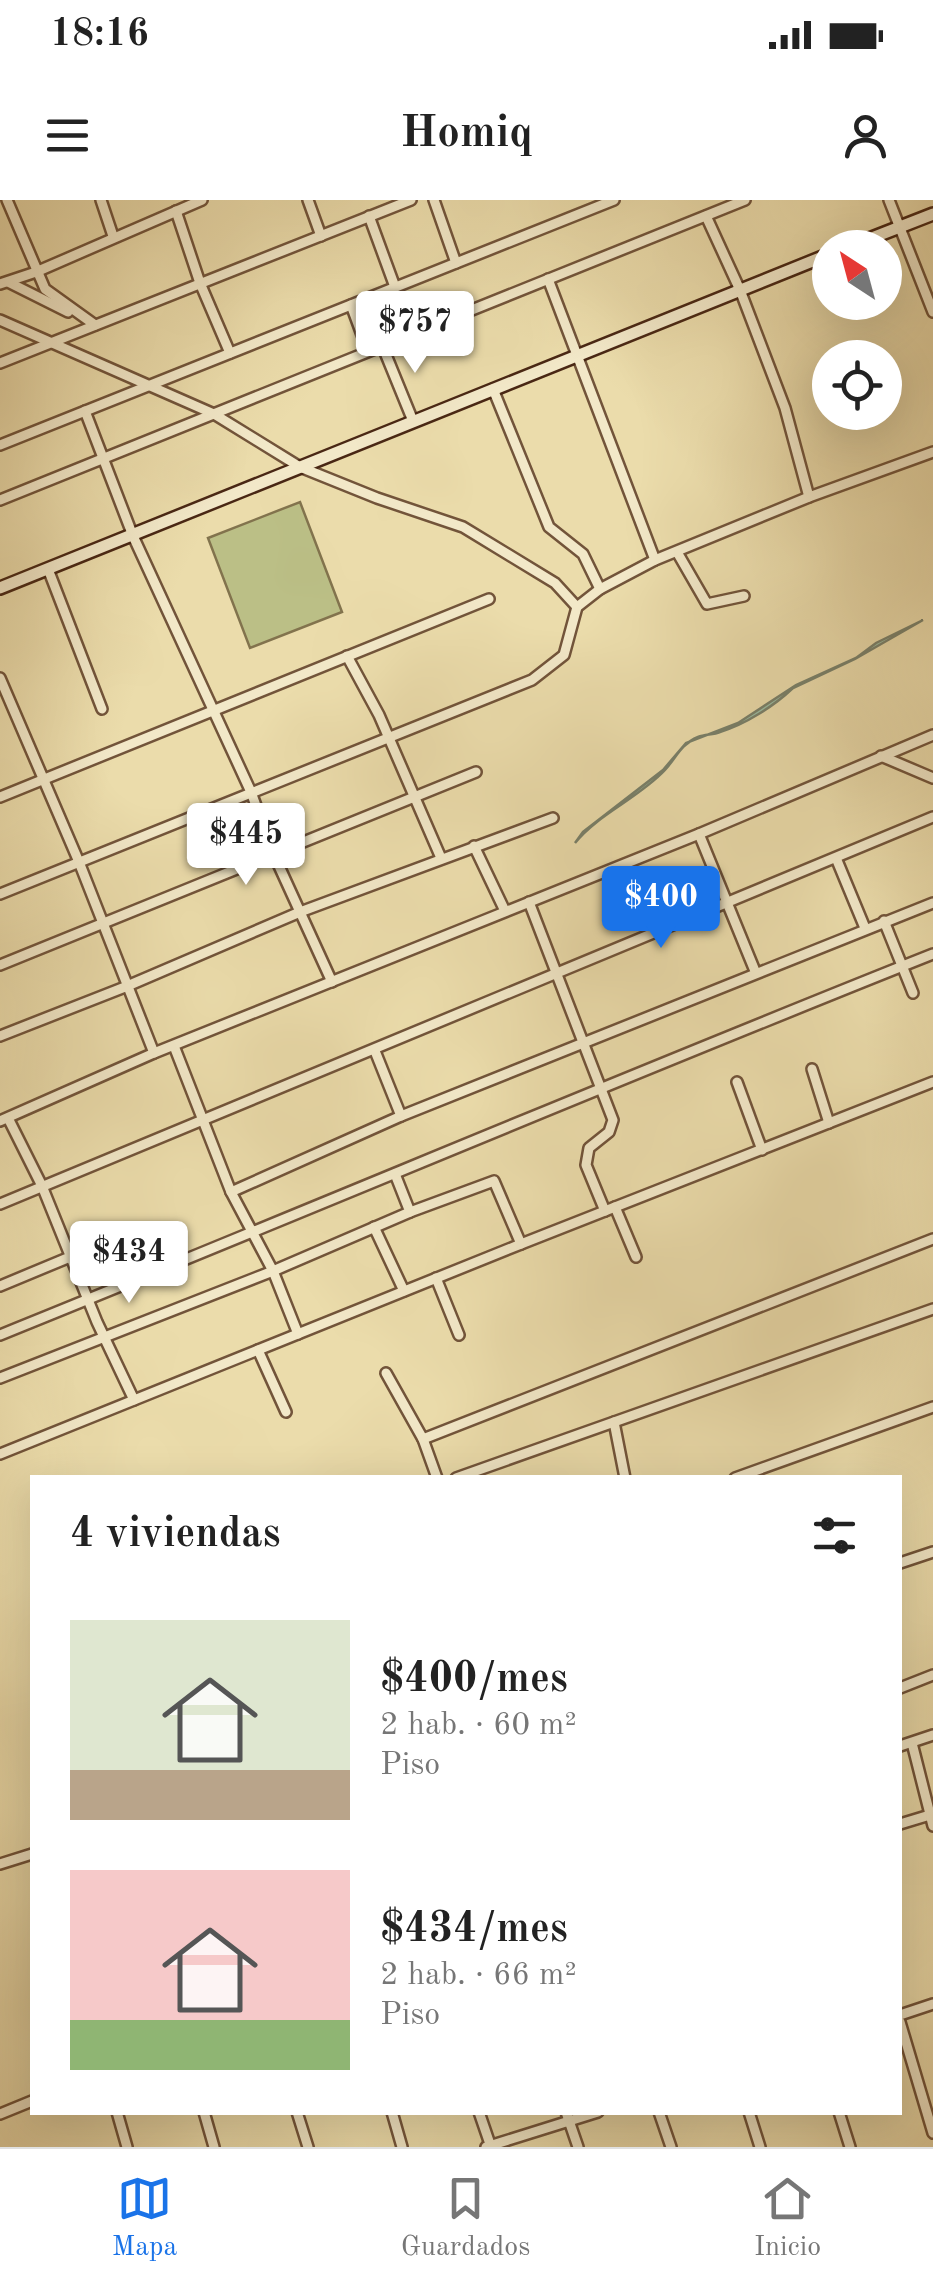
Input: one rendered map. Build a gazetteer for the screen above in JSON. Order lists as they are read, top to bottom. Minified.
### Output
{"north":"top left","page":{"status":"18:16","header":"Homiq","price":["$757","$445","$400","$434"],"heading":"4 viviendas","list":[{"name":"$400/mes","note":"2 hab. · 60 m² · Piso"},{"name":"$434/mes","note":"2 hab. · 66 m² · Piso"}],"tabs":["Mapa","Guardados","Inicio"]}}
